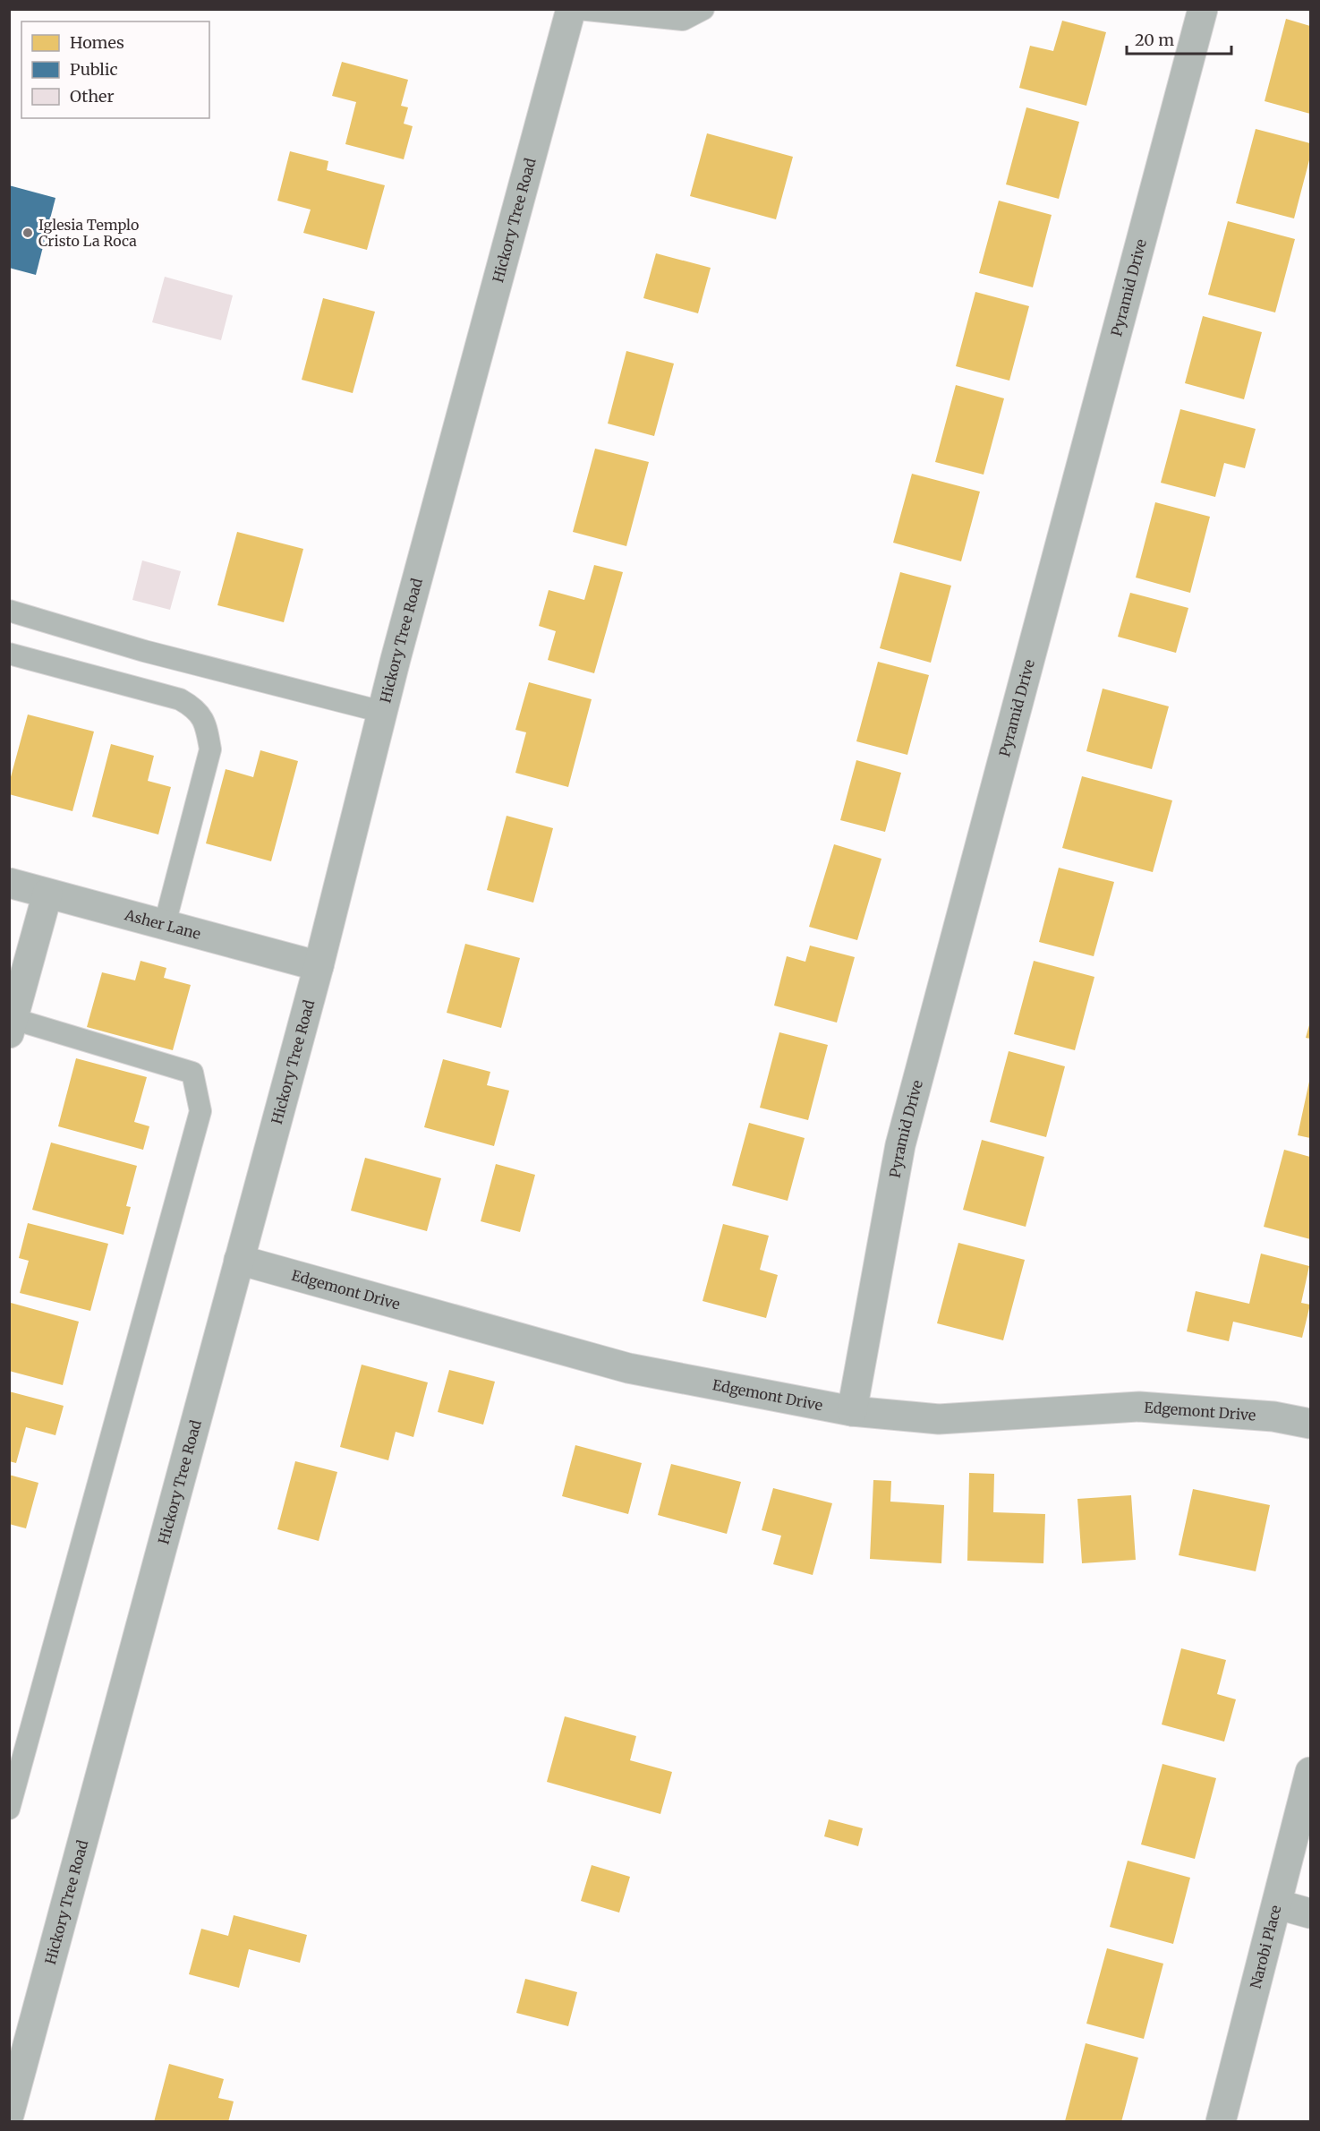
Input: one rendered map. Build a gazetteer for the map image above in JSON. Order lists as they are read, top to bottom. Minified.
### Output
{"streets":{"street":["Hickory Tree Road","Pyramid Drive","Asher Lane","Edgemont Drive","Narobi Place"]},"crossings":[["Hickory Tree Road","Asher Lane"],["Hickory Tree Road","Edgemont Drive"],["Pyramid Drive","Edgemont Drive"]],"places":["Iglesia Templo Cristo La Roca"],"legend":["Homes","Public","Other"],"scale_bar":"20 m"}
